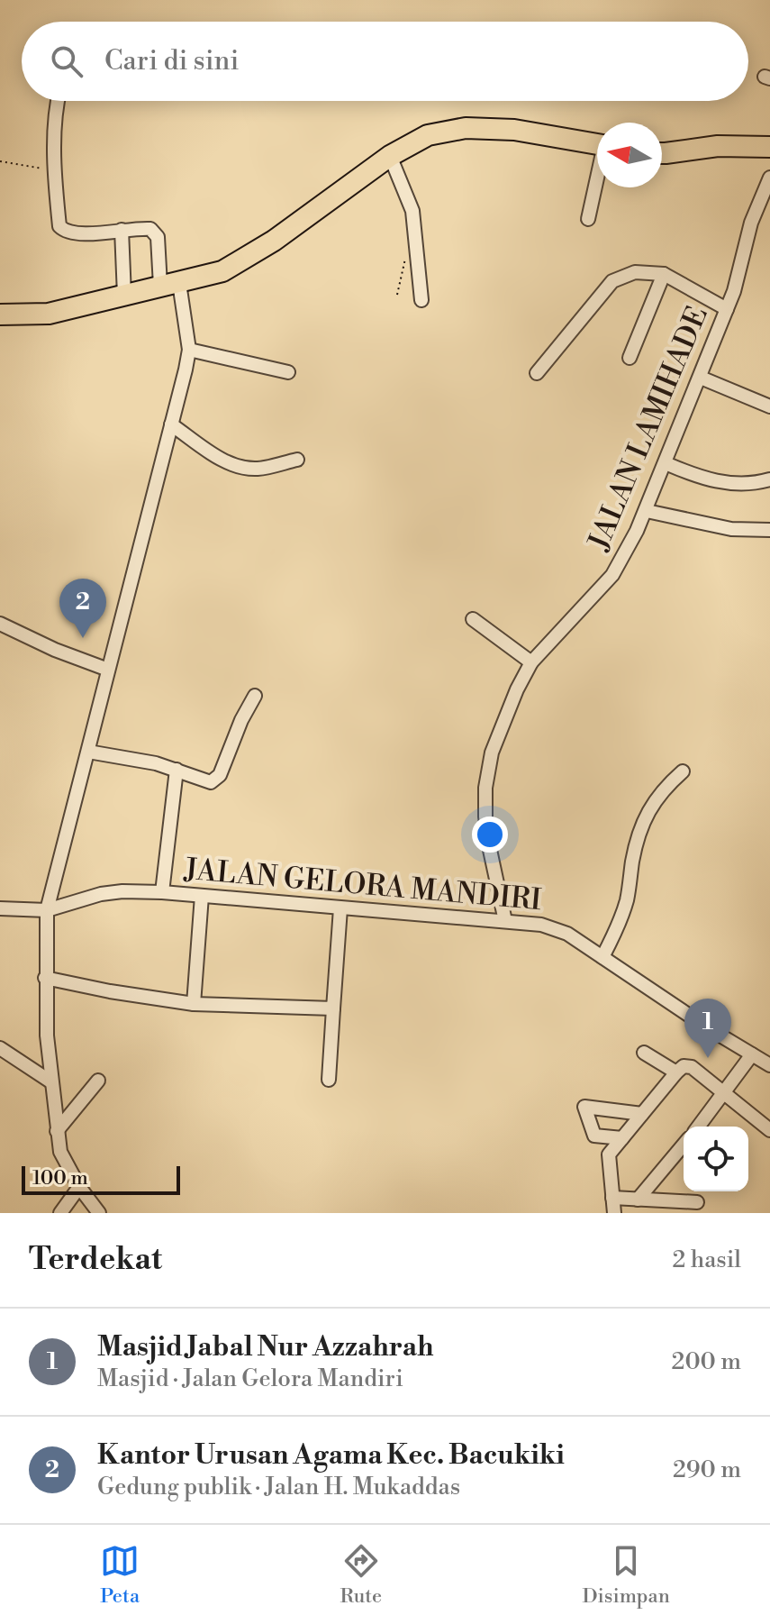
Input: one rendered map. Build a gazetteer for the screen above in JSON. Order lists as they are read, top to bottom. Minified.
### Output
{"streets":{"street":["JALAN LAMIHADE","JALAN GELORA MANDIRI"]},"crossings":[["JALAN LAMIHADE","JALAN GELORA MANDIRI"]],"scale_bar":"100 m","north":"left","page":{"search":"Cari di sini","pins":["2","1"],"scale":"100 m","heading":["Terdekat","2 hasil"],"list":[{"mark":"1","name":"Masjid Jabal Nur Azzahrah","note":"Masjid · Jalan Gelora Mandiri","value":"200 m"},{"mark":"2","name":"Kantor Urusan Agama Kec. Bacukiki","note":"Gedung publik · Jalan H. Mukaddas","value":"290 m"}],"nav":["Peta","Rute","Disimpan"]}}
